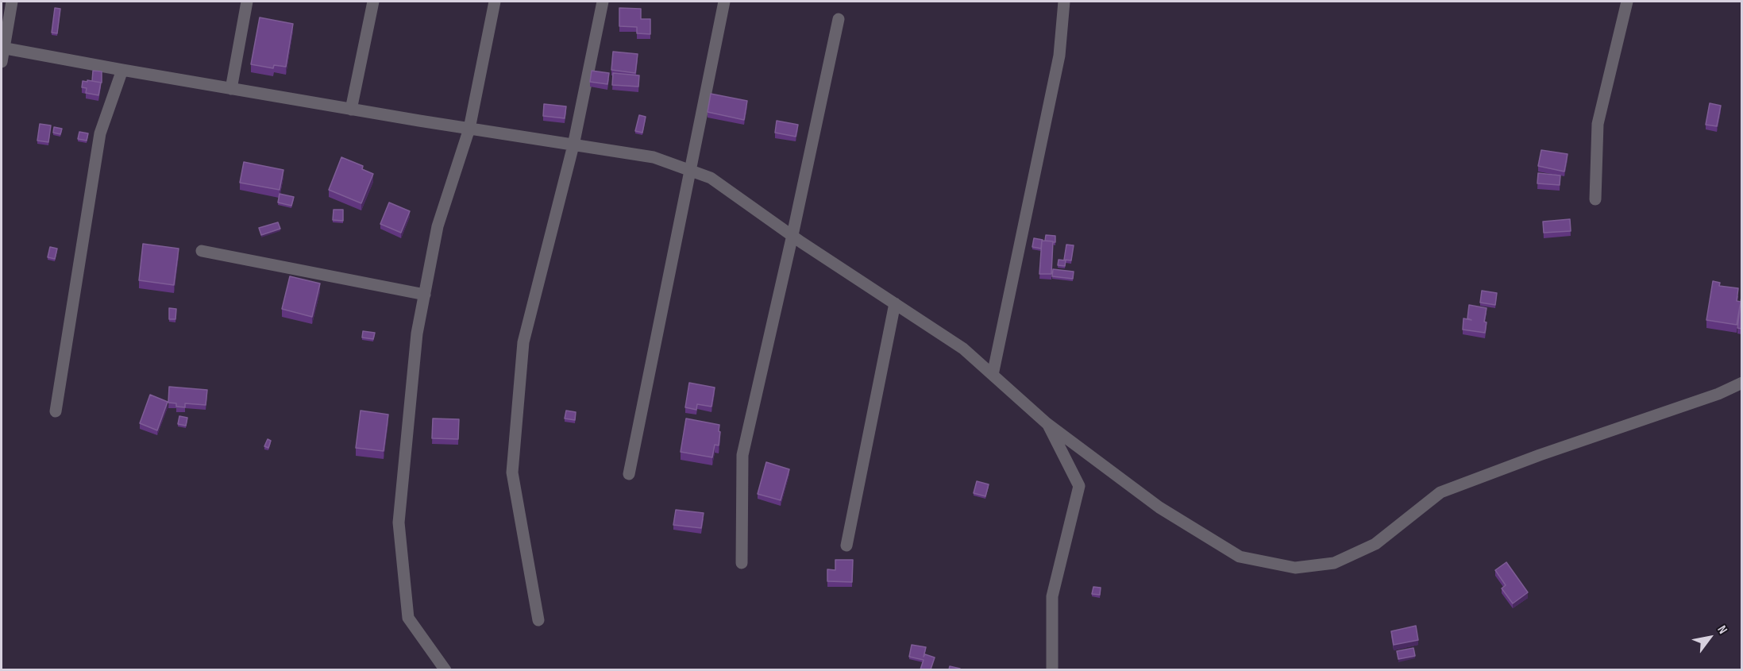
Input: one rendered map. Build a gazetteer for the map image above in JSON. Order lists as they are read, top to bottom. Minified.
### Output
{"north":"top right"}
